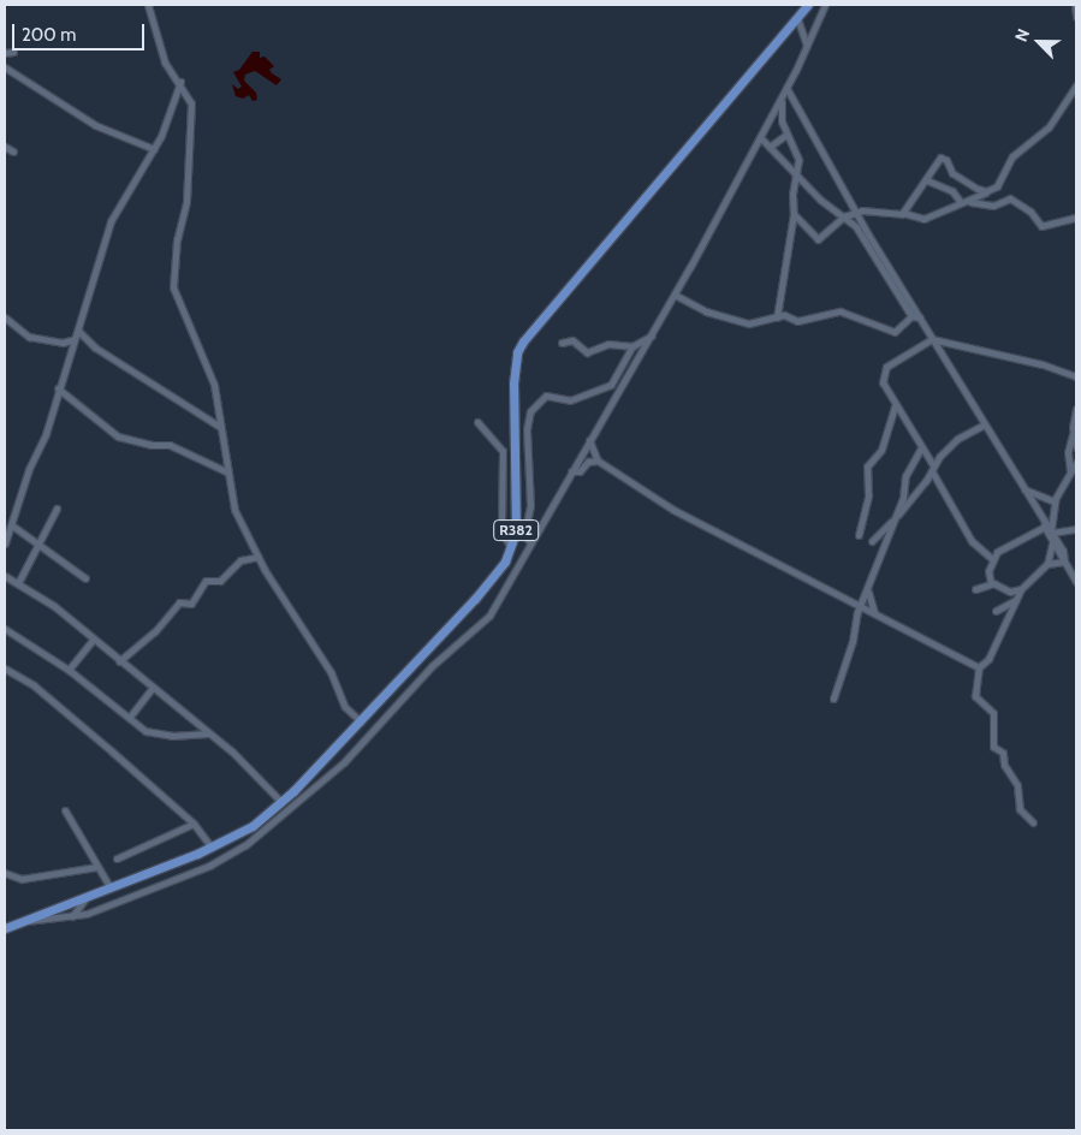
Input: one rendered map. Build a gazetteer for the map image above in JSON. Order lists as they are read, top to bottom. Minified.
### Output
{"streets":{"main road":["R382"]},"scale_bar":"200 m","north":"top left"}
